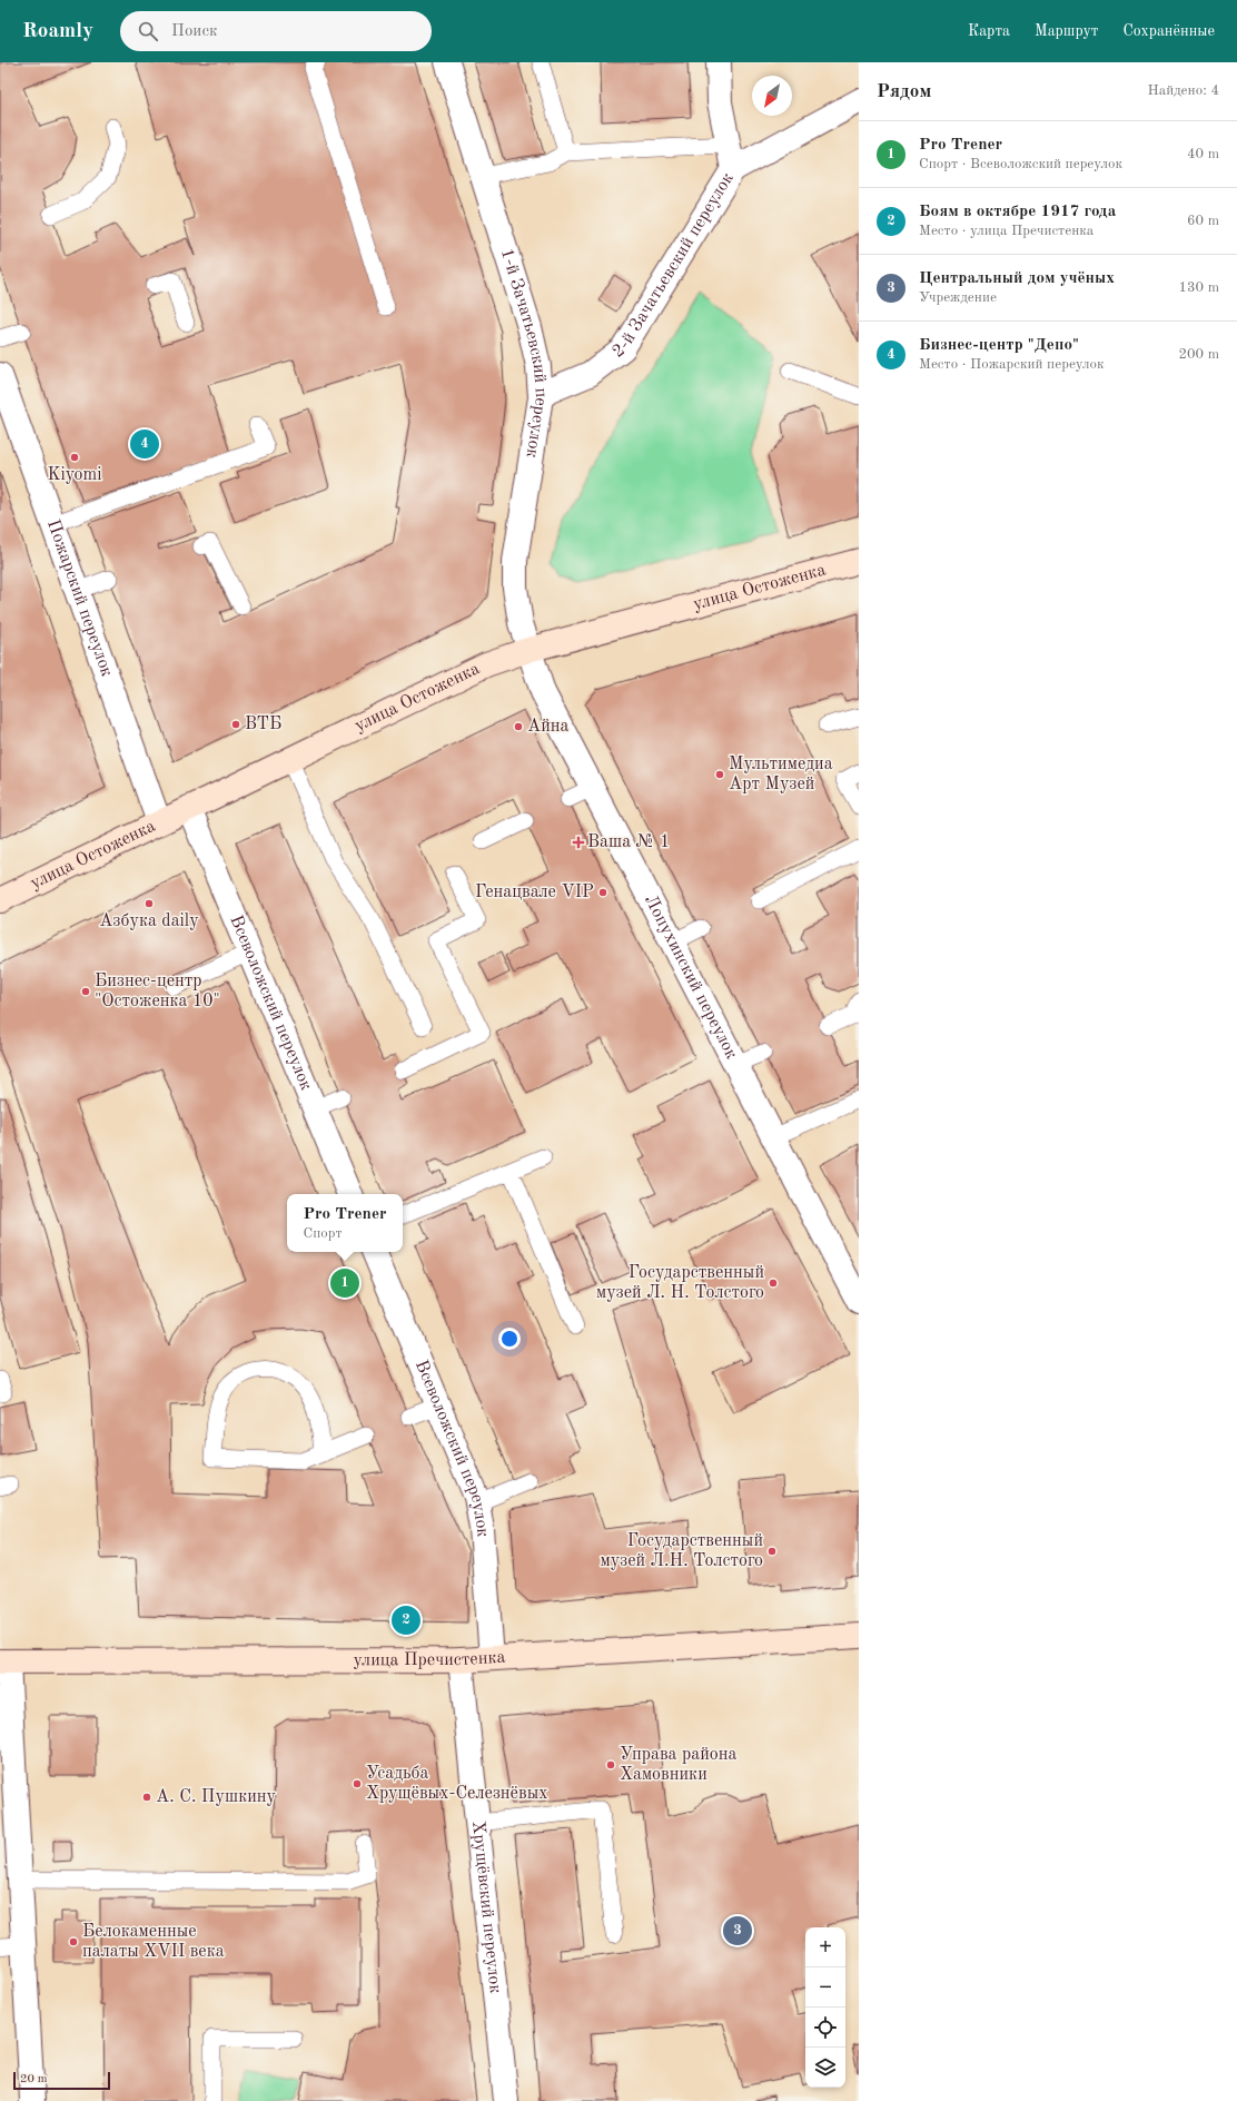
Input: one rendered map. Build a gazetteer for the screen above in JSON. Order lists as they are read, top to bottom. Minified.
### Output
{"streets":{"main road":["улица Остоженка","улица Пречистенка"],"street":["2-й Зачатьевский переулок","1-й Зачатьевский переулок","Пожарский переулок","Лопухинский переулок","Всеволожский переулок","Хрущёвский переулок"]},"crossings":[["2-й Зачатьевский переулок","1-й Зачатьевский переулок"],["1-й Зачатьевский переулок","улица Остоженка"],["1-й Зачатьевский переулок","Лопухинский переулок"],["улица Остоженка","Пожарский переулок"],["улица Остоженка","Лопухинский переулок"],["улица Остоженка","Всеволожский переулок"],["Всеволожский переулок","улица Пречистенка"],["улица Пречистенка","Хрущёвский переулок"]],"places":{"other":["Kiyomi","ВТБ","Айна","Мультимедиа Арт Музей","Генацвале VIP","Азбука daily","Бизнес-центр \"Остоженка 10\"","Государственный музей Л. Н. Толстого","Государственный музей Л.Н. Толстого","Управа района Хамовники","Усадьба Хрущёвых-Селезнёвых","А. С. Пушкину","Белокаменные палаты XVII века"],"health":["Ваша № 1"]},"scale_bar":"20 m","north":"bottom left","page":{"header":"Roamly","search":"Поиск","nav":["Карта","Маршрут","Сохранённые"],"heading":["Рядом","Найдено: 4"],"list":[{"mark":"1","name":"Pro Trener","note":"Спорт · Всеволожский переулок","value":"40 m"},{"mark":"2","name":"Боям в октябре 1917 года","note":"Место · улица Пречистенка","value":"60 m"},{"mark":"3","name":"Центральный дом учёных","note":"Учреждение","value":"130 m"},{"mark":"4","name":"Бизнес-центр \"Депо\"","note":"Место · Пожарский переулок","value":"200 m"}],"pins":["4","1","2","3"],"popup":["Pro Trener","Спорт"],"map_buttons":["+","−"],"scale":"20 m"}}
